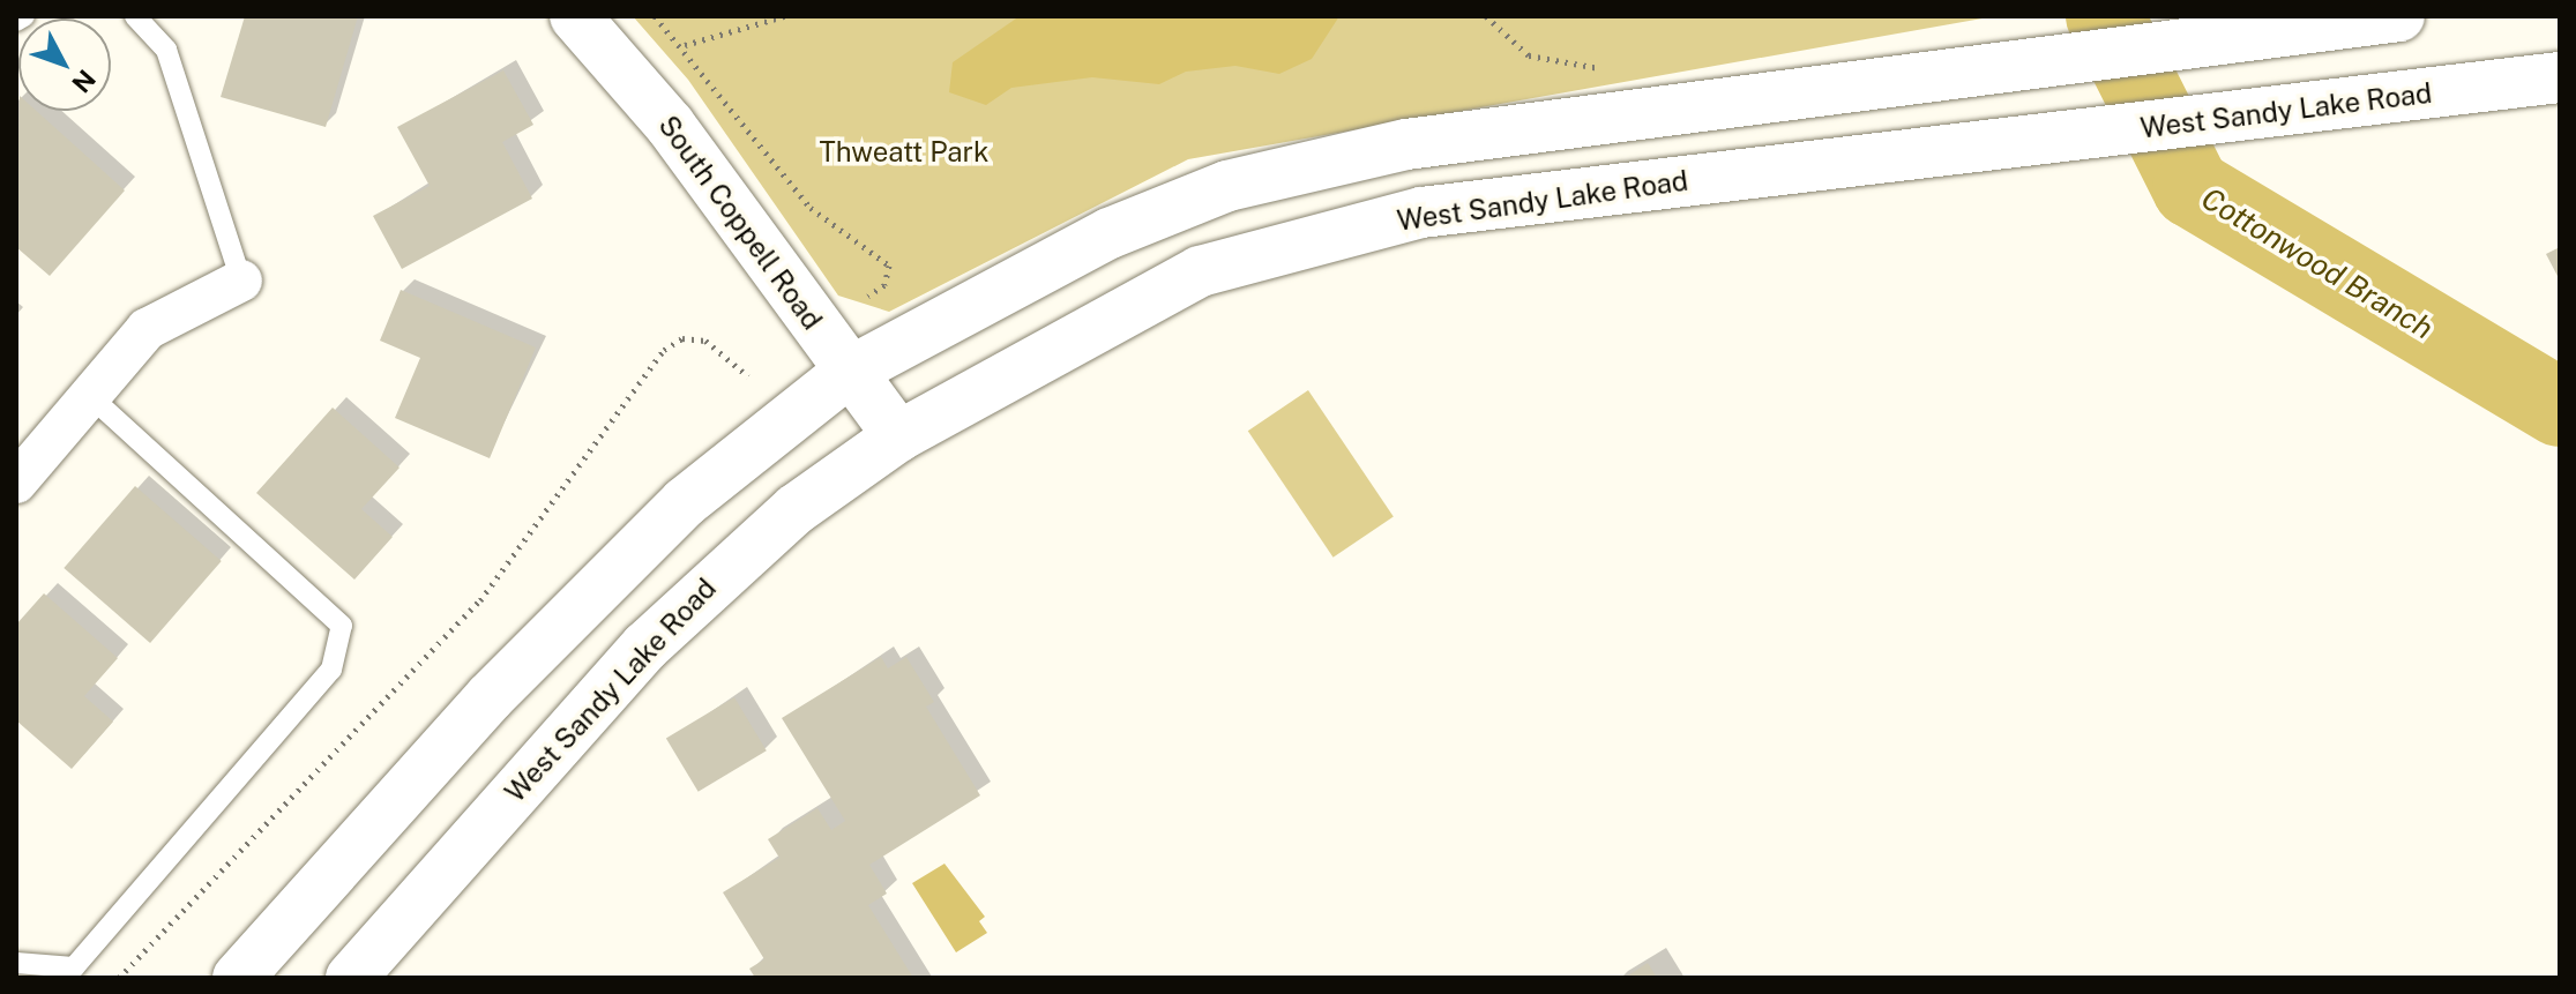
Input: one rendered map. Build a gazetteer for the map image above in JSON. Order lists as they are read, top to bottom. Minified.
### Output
{"streets":{"main road":["West Sandy Lake Road","South Coppell Road"]},"crossings":[["West Sandy Lake Road","South Coppell Road"]],"water":["Cottonwood Branch"],"parks":["Thweatt Park"],"north":"bottom right"}
